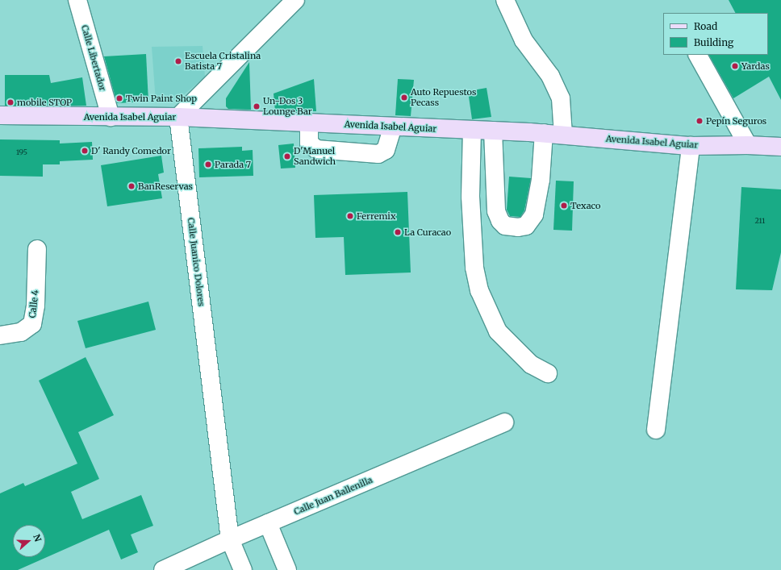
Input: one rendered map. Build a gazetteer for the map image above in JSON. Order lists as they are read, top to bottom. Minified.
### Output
{"streets":{"main road":["Avenida Isabel Aguiar"],"street":["Calle Libertador","Calle Juanico Dolores","Calle 4","Calle Juan Ballenilla"]},"crossings":[["Calle Libertador","Avenida Isabel Aguiar"],["Avenida Isabel Aguiar","Calle Juanico Dolores"],["Calle Juanico Dolores","Calle Juan Ballenilla"]],"places":["Escuela Cristalina Batista 7","Yardas","Auto Repuestos Pecass","Twin Paint Shop","mobile STOP","Un-Dos 3 Lounge Bar","Pepín Seguros","D' Randy Comedor","D'Manuel Sandwich","Parada 7","BanReservas","Texaco","Ferremix","La Curacao"],"house_numbers":["195","211"],"legend":["Road","Building"],"north":"right"}
